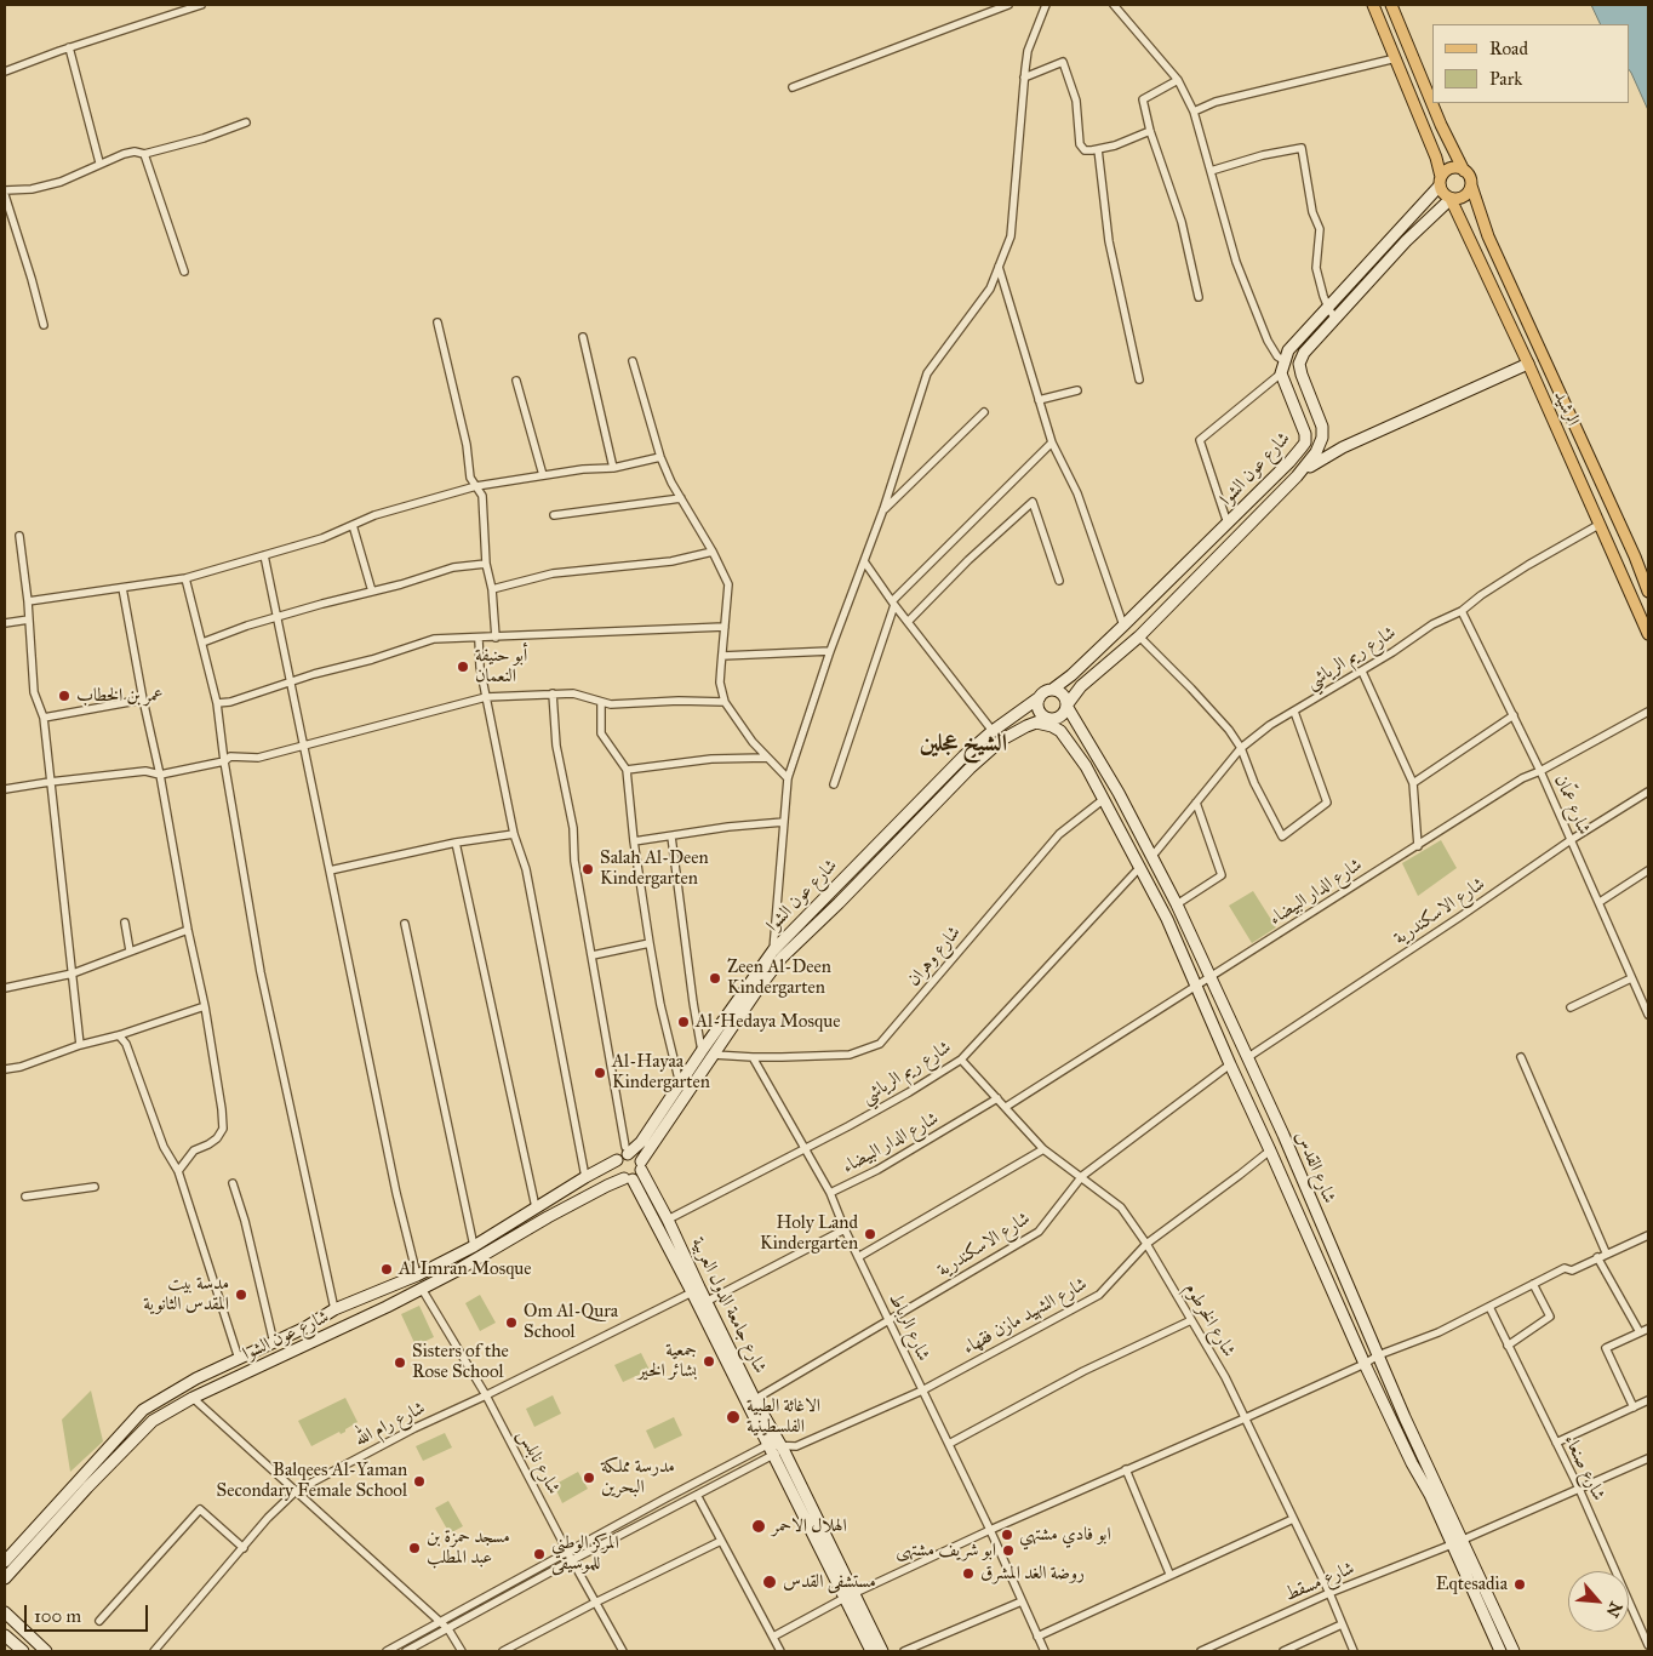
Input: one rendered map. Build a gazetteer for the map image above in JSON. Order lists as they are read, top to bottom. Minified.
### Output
{"streets":{"main road":["الرشيد","شارع عون الشوا","شارع القدس","شارع جامعة الدول العربية"],"street":["شارع ريم الرياشي","شارع عمّان","شارع الدار البيضاء","شارع الاسكندرية","شارع وهران","شارع الشهيد مازن فقهاء","شارع الخرطوم","شارع الرباط","شارع رام الله","شارع نابلس","شارع صنعاء","شارع مسقط"]},"crossings":[["الرشيد","شارع عون الشوا"],["الرشيد","شارع ريم الرياشي"],["شارع عون الشوا","شارع القدس"],["شارع عون الشوا","شارع جامعة الدول العربية"],["شارع عون الشوا","شارع نابلس"],["شارع ريم الرياشي","شارع عمّان"],["شارع ريم الرياشي","شارع القدس"],["شارع ريم الرياشي","شارع جامعة الدول العربية"],["شارع ريم الرياشي","شارع الخرطوم"],["شارع ريم الرياشي","شارع الرباط"],["شارع عمّان","شارع الدار البيضاء"],["شارع عمّان","شارع الاسكندرية"],["شارع الدار البيضاء","شارع القدس"],["شارع الدار البيضاء","شارع الخرطوم"],["شارع الدار البيضاء","شارع الرباط"],["شارع الاسكندرية","شارع القدس"],["شارع الاسكندرية","شارع الخرطوم"],["شارع الاسكندرية","شارع الرباط"],["شارع وهران","شارع القدس"],["شارع وهران","شارع الرباط"],["شارع القدس","شارع الشهيد مازن فقهاء"],["شارع القدس","شارع مسقط"],["شارع جامعة الدول العربية","شارع الشهيد مازن فقهاء"],["شارع جامعة الدول العربية","شارع رام الله"],["شارع الشهيد مازن فقهاء","شارع الخرطوم"],["شارع الشهيد مازن فقهاء","شارع الرباط"],["شارع الشهيد مازن فقهاء","شارع نابلس"],["شارع الخرطوم","شارع مسقط"],["شارع رام الله","شارع نابلس"],["شارع صنعاء","شارع مسقط"]],"districts":["الشيخ عجلين"],"places":["أبو حنيفة النعمان","عمر بن الخطاب","Salah Al-Deen Kindergarten","Zeen Al-Deen Kindergarten","Al-Hedaya Mosque","Al-Hayaa Kindergarten","Holy Land Kindergarten","Al Imran Mosque","مدسة بيت المقدس الثانوية","Om Al-Qura School","جمعية بشائر الخير","Sisters of the Rose School","الاغاثة الطبية الفلسطينية","مدرسة مملكة البحرين","Balqees Al-Yaman Secondary Female School","الهلال الاحمر","ابو فادي مشتهي","مسجد حمزة بن عبد المطلب","ابو شريف مشتهى","المركز الوطني للموسيقى","روضة الغد المشرق","مستشفى القدس","Eqtesadia"],"legend":["Road","Park"],"scale_bar":"100 m","north":"bottom right"}
